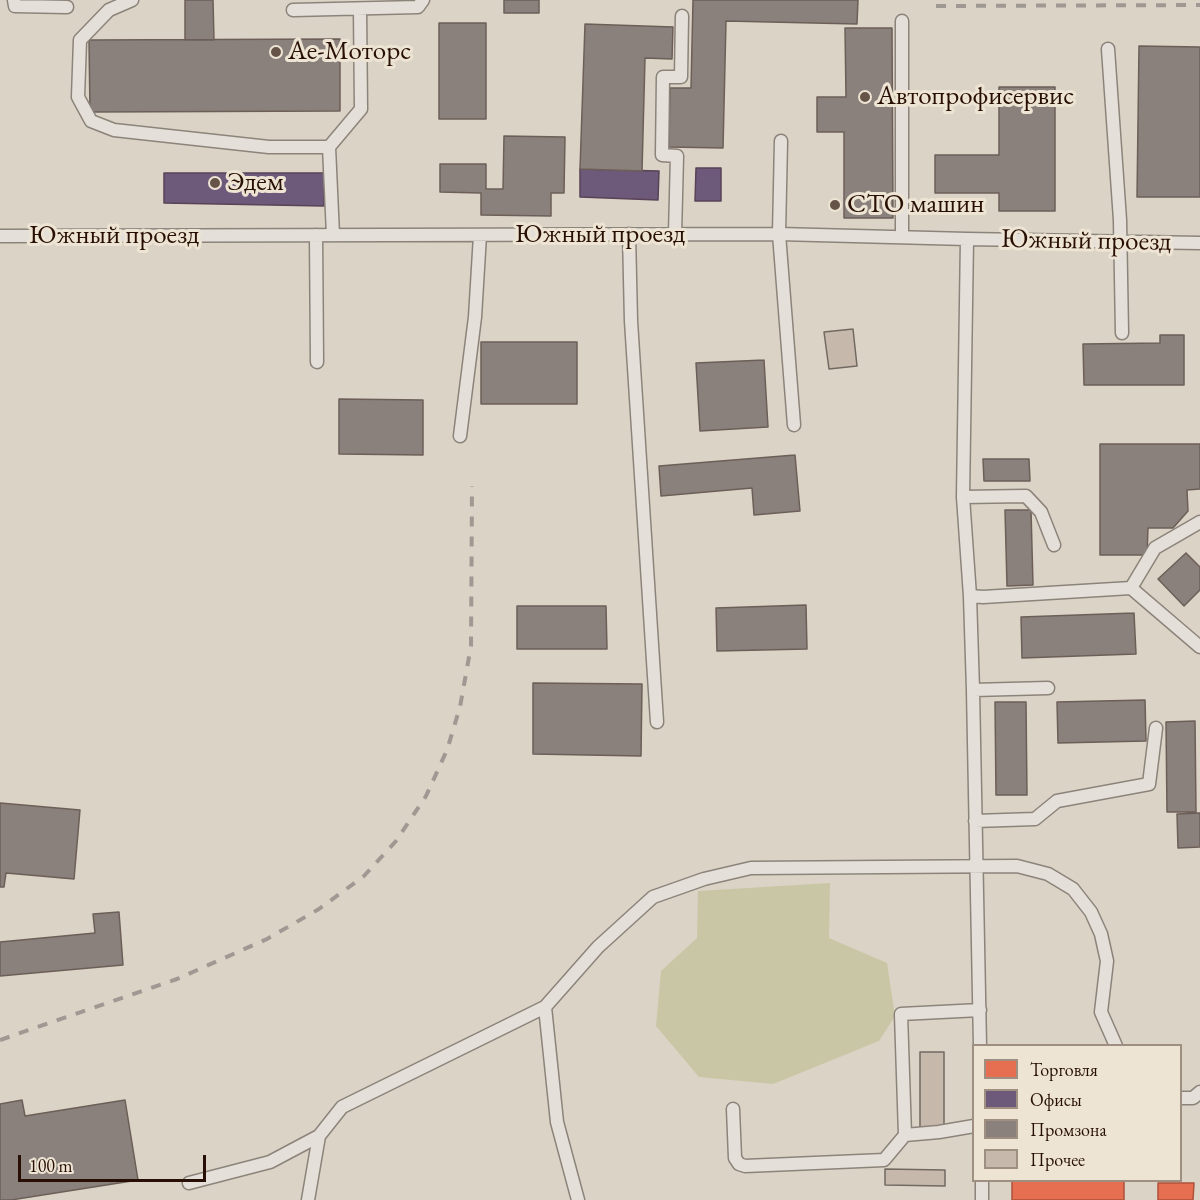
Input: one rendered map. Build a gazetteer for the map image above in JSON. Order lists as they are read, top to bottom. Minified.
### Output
{"streets":{"street":["Южный проезд"]},"places":["Ае-Моторс","Автопрофисервис","Эдем","СТО машин"],"legend":["Торговля","Офисы","Промзона","Прочее"],"scale_bar":"100 m"}
